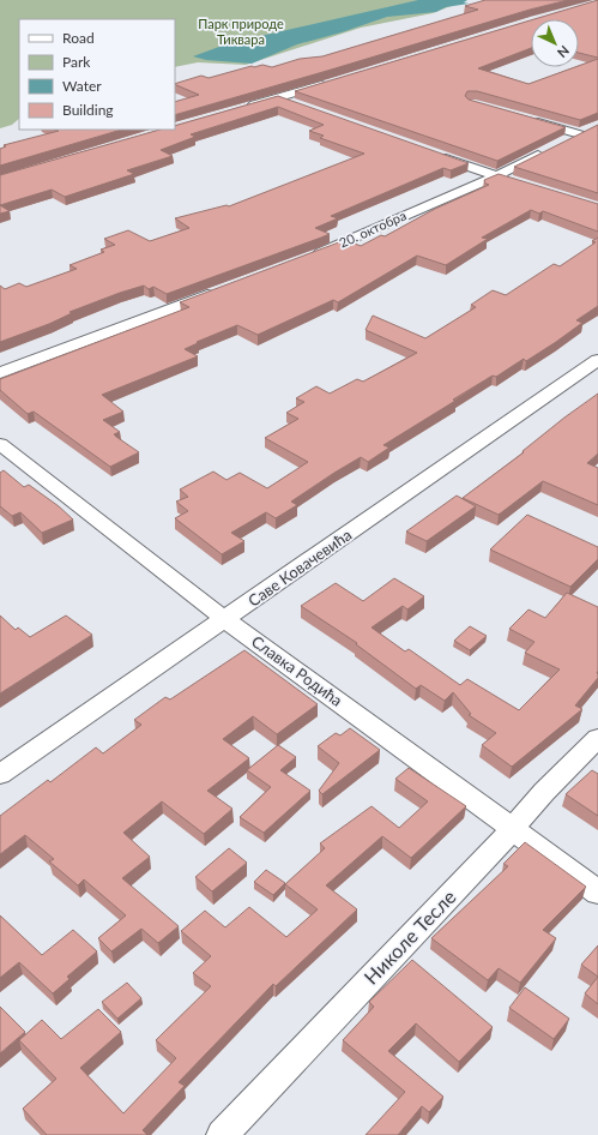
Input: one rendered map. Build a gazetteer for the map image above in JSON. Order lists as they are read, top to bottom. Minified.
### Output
{"streets":{"street":["20. октобра","Саве Ковачевића","Славка Родића","Николе Тесле"]},"crossings":[["Саве Ковачевића","Славка Родића"],["Славка Родића","Николе Тесле"]],"parks":["Парк природе Тиквара"],"legend":["Road","Park","Water","Building"],"north":"bottom right"}
